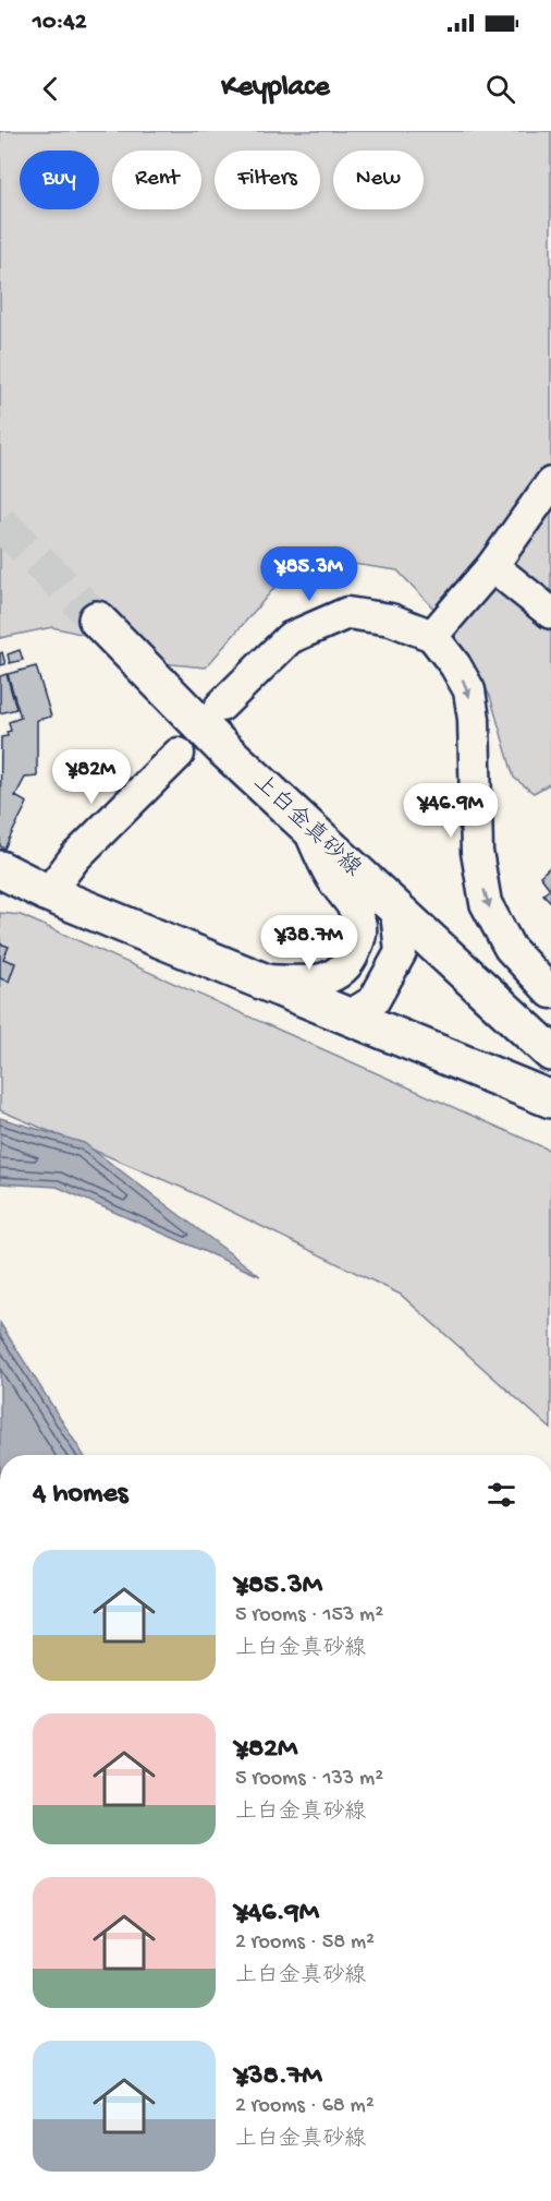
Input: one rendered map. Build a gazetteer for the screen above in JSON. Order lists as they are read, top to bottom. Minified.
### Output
{"streets":{"main road":["上白金真砂線"]},"page":{"status":"10:42","header":"Keyplace","chip":["Buy","Rent","Filters","New"],"price":["¥85.3M","¥82M","¥46.9M","¥38.7M"],"heading":"4 homes","list":[{"name":"¥85.3M","note":"5 rooms · 153 m² · 上白金真砂線"},{"name":"¥82M","note":"5 rooms · 133 m² · 上白金真砂線"},{"name":"¥46.9M","note":"2 rooms · 58 m² · 上白金真砂線"},{"name":"¥38.7M","note":"2 rooms · 68 m² · 上白金真砂線"}]}}
